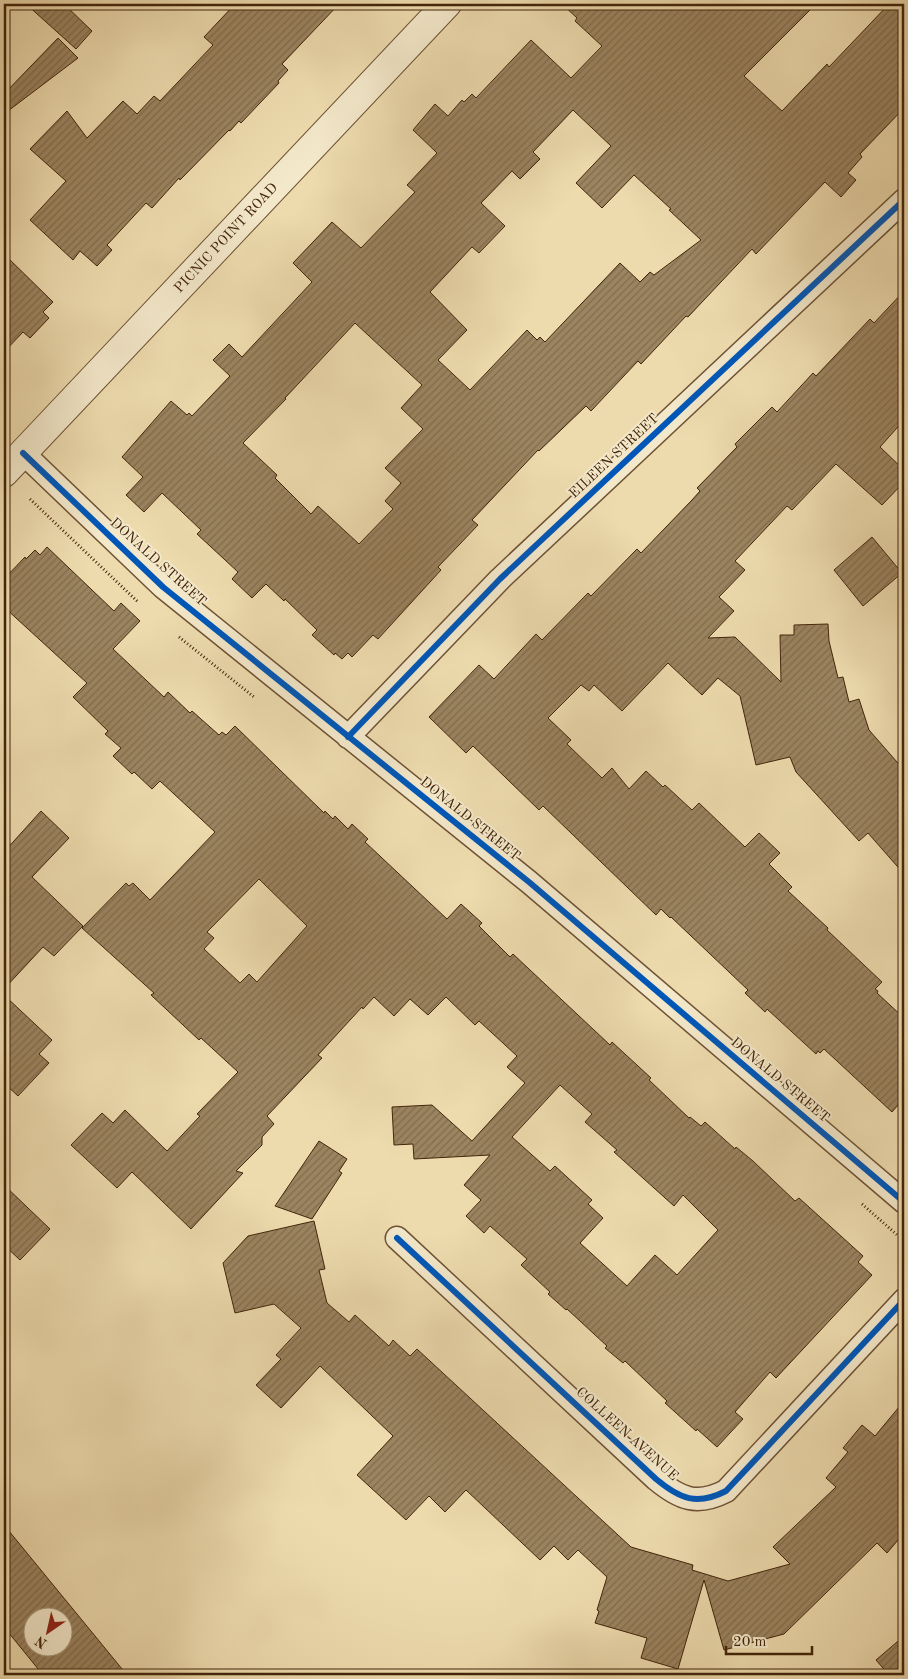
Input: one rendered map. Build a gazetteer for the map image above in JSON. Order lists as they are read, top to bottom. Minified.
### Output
{"streets":{"street":["PICNIC POINT ROAD","EILEEN STREET","DONALD STREET","COLLEEN AVENUE"]},"crossings":[["PICNIC POINT ROAD","DONALD STREET"],["EILEEN STREET","DONALD STREET"]],"scale_bar":"20 m","north":"bottom left"}
